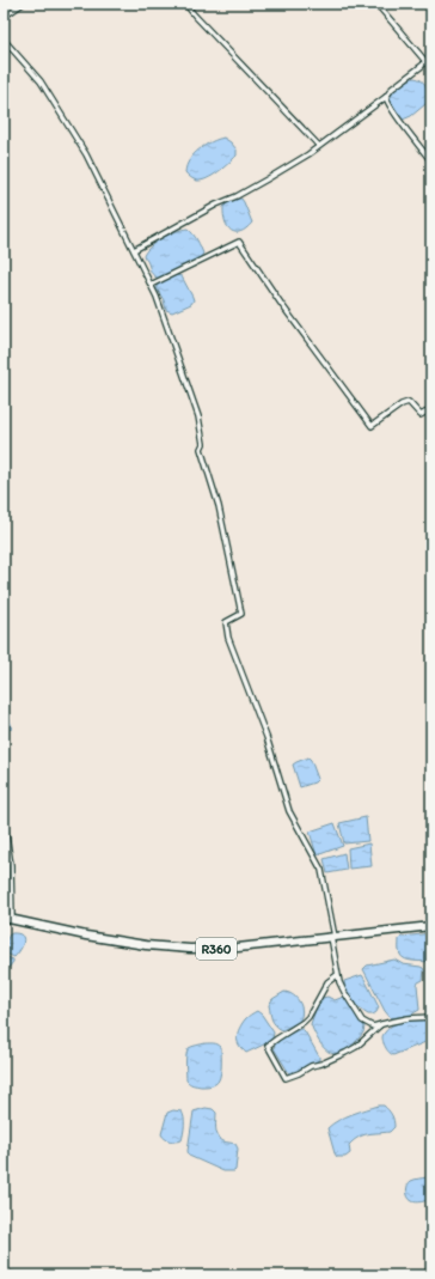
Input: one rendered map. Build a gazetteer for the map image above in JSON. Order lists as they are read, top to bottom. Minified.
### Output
{"streets":{"main road":["R360"]}}
